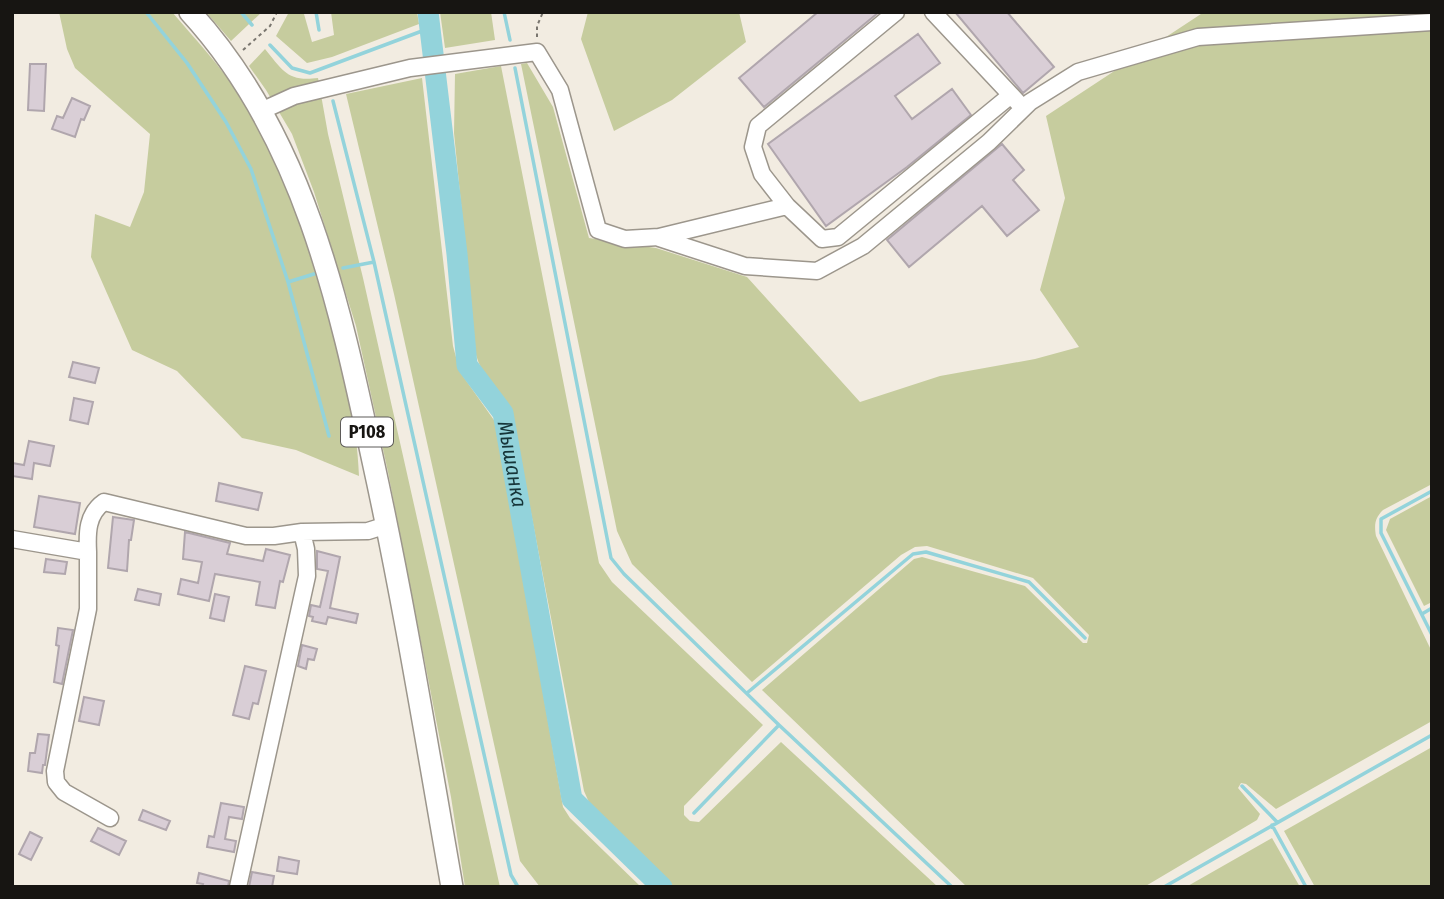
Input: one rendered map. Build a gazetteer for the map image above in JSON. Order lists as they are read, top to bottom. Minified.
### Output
{"streets":{"main road":["Р108"]},"water":["Мышанка"]}
